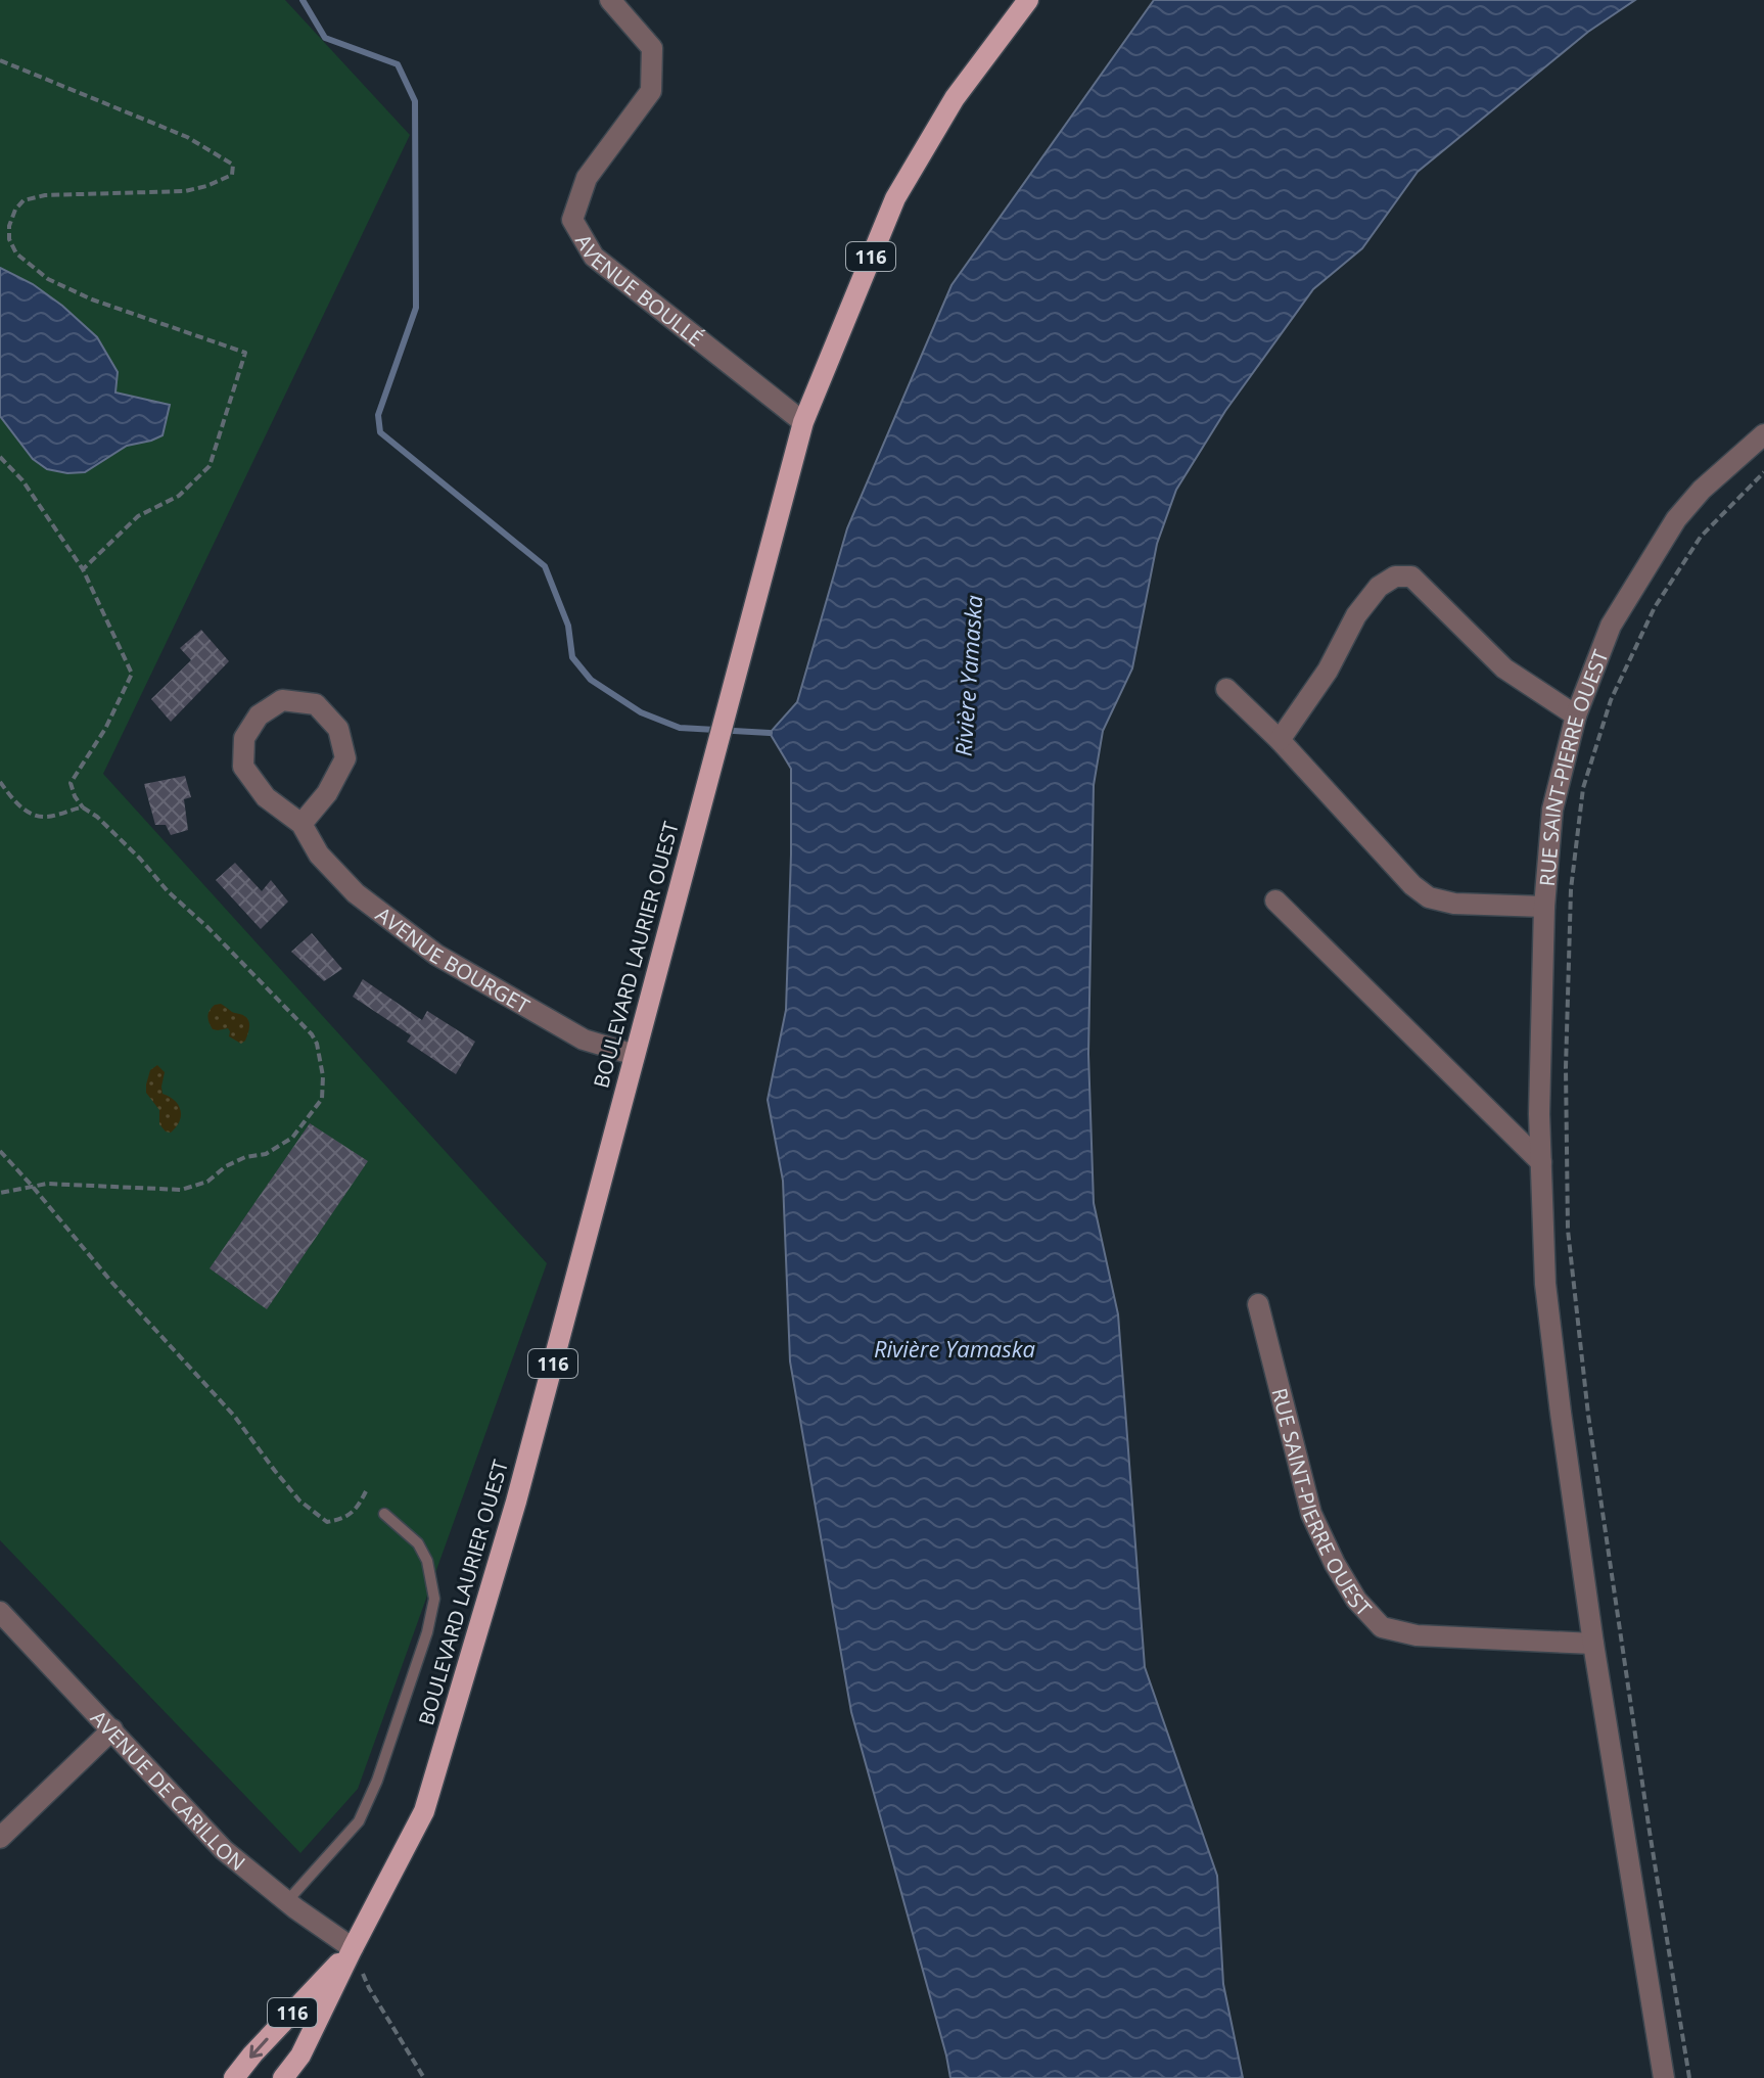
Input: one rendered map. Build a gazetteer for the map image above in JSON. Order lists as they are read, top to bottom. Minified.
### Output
{"streets":{"main road":["116","BOULEVARD LAURIER OUEST"],"street":["AVENUE BOULLÉ","RUE SAINT-PIERRE OUEST","AVENUE BOURGET","AVENUE DE CARILLON"]},"crossings":[["AVENUE BOULLÉ","BOULEVARD LAURIER OUEST"],["BOULEVARD LAURIER OUEST","AVENUE BOURGET"],["BOULEVARD LAURIER OUEST","AVENUE DE CARILLON"]],"water":["Rivière Yamaska"]}
